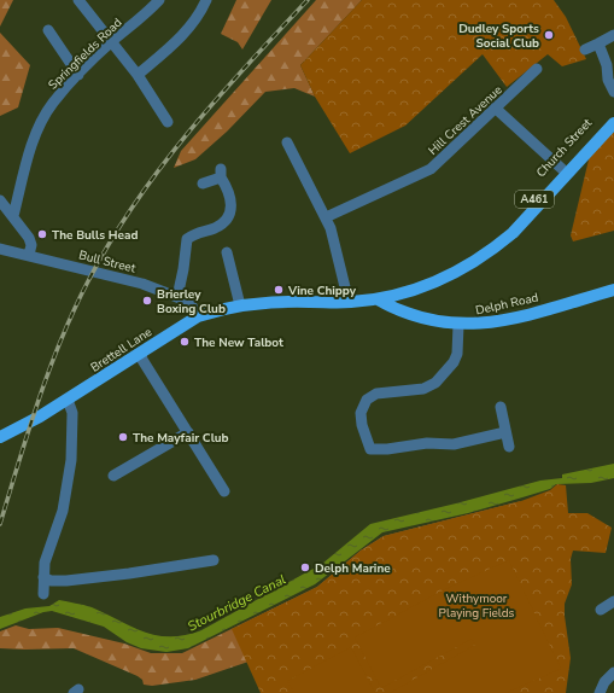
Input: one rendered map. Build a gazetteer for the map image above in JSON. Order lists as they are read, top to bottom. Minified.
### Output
{"streets":{"main road":["Church Street","A461","Delph Road","Brettell Lane"],"street":["Springfields Road","Hill Crest Avenue","Bull Street"]},"crossings":[["Church Street","Delph Road"],["Church Street","Brettell Lane"],["Bull Street","Brettell Lane"],["Delph Road","Brettell Lane"]],"water":["Stourbridge Canal"],"parks":["Withymoor Playing Fields"],"places":["Dudley Sports Social Club","The Bulls Head","Vine Chippy","Brierley Boxing Club","The New Talbot","The Mayfair Club","Delph Marine"]}
